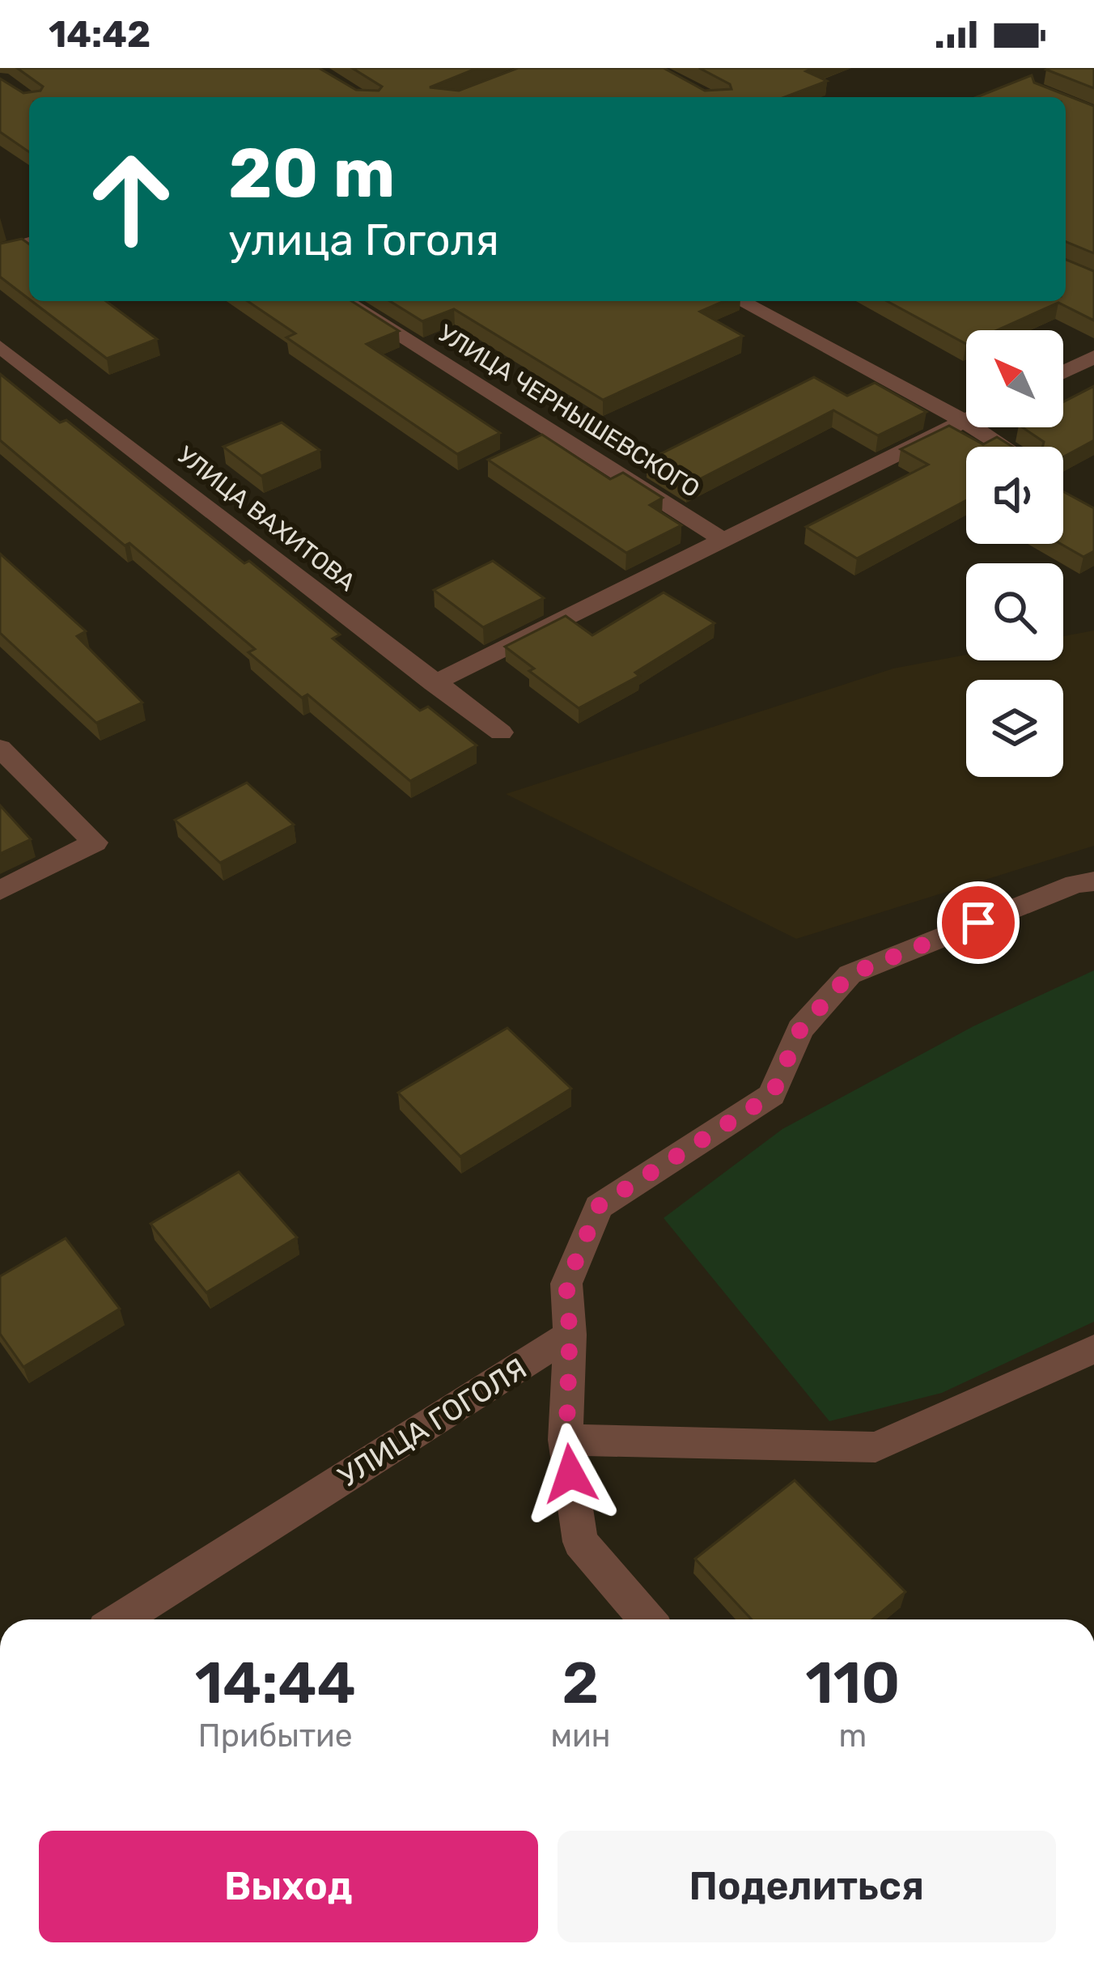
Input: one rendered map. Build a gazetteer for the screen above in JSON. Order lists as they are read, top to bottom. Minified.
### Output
{"streets":{"street":["УЛИЦА ЧЕРНЫШЕВСКОГО","УЛИЦА ВАХИТОВА","УЛИЦА ГОГОЛЯ"]},"north":"top left","page":{"status":"14:42","turn":["20 m","улица Гоголя"],"eta":["14:44","Прибытие","2","мин","110","m"],"buttons":["Выход","Поделиться"]}}
